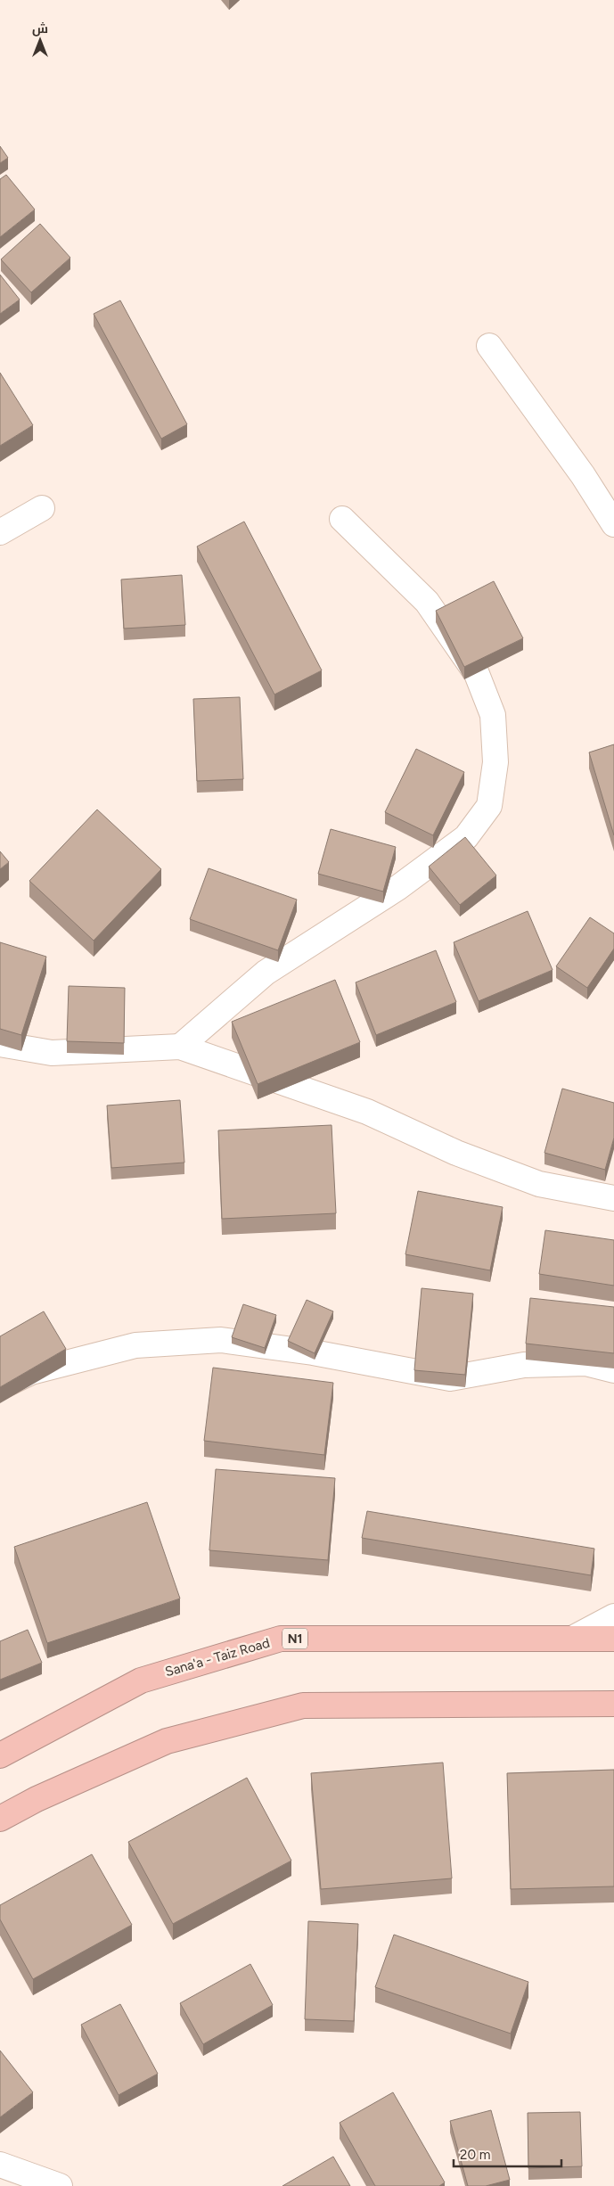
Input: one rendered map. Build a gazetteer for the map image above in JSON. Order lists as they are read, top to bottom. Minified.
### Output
{"streets":{"highway":["N1","Sana'a - Taiz Road"]},"scale_bar":"20 m","north":"top"}
